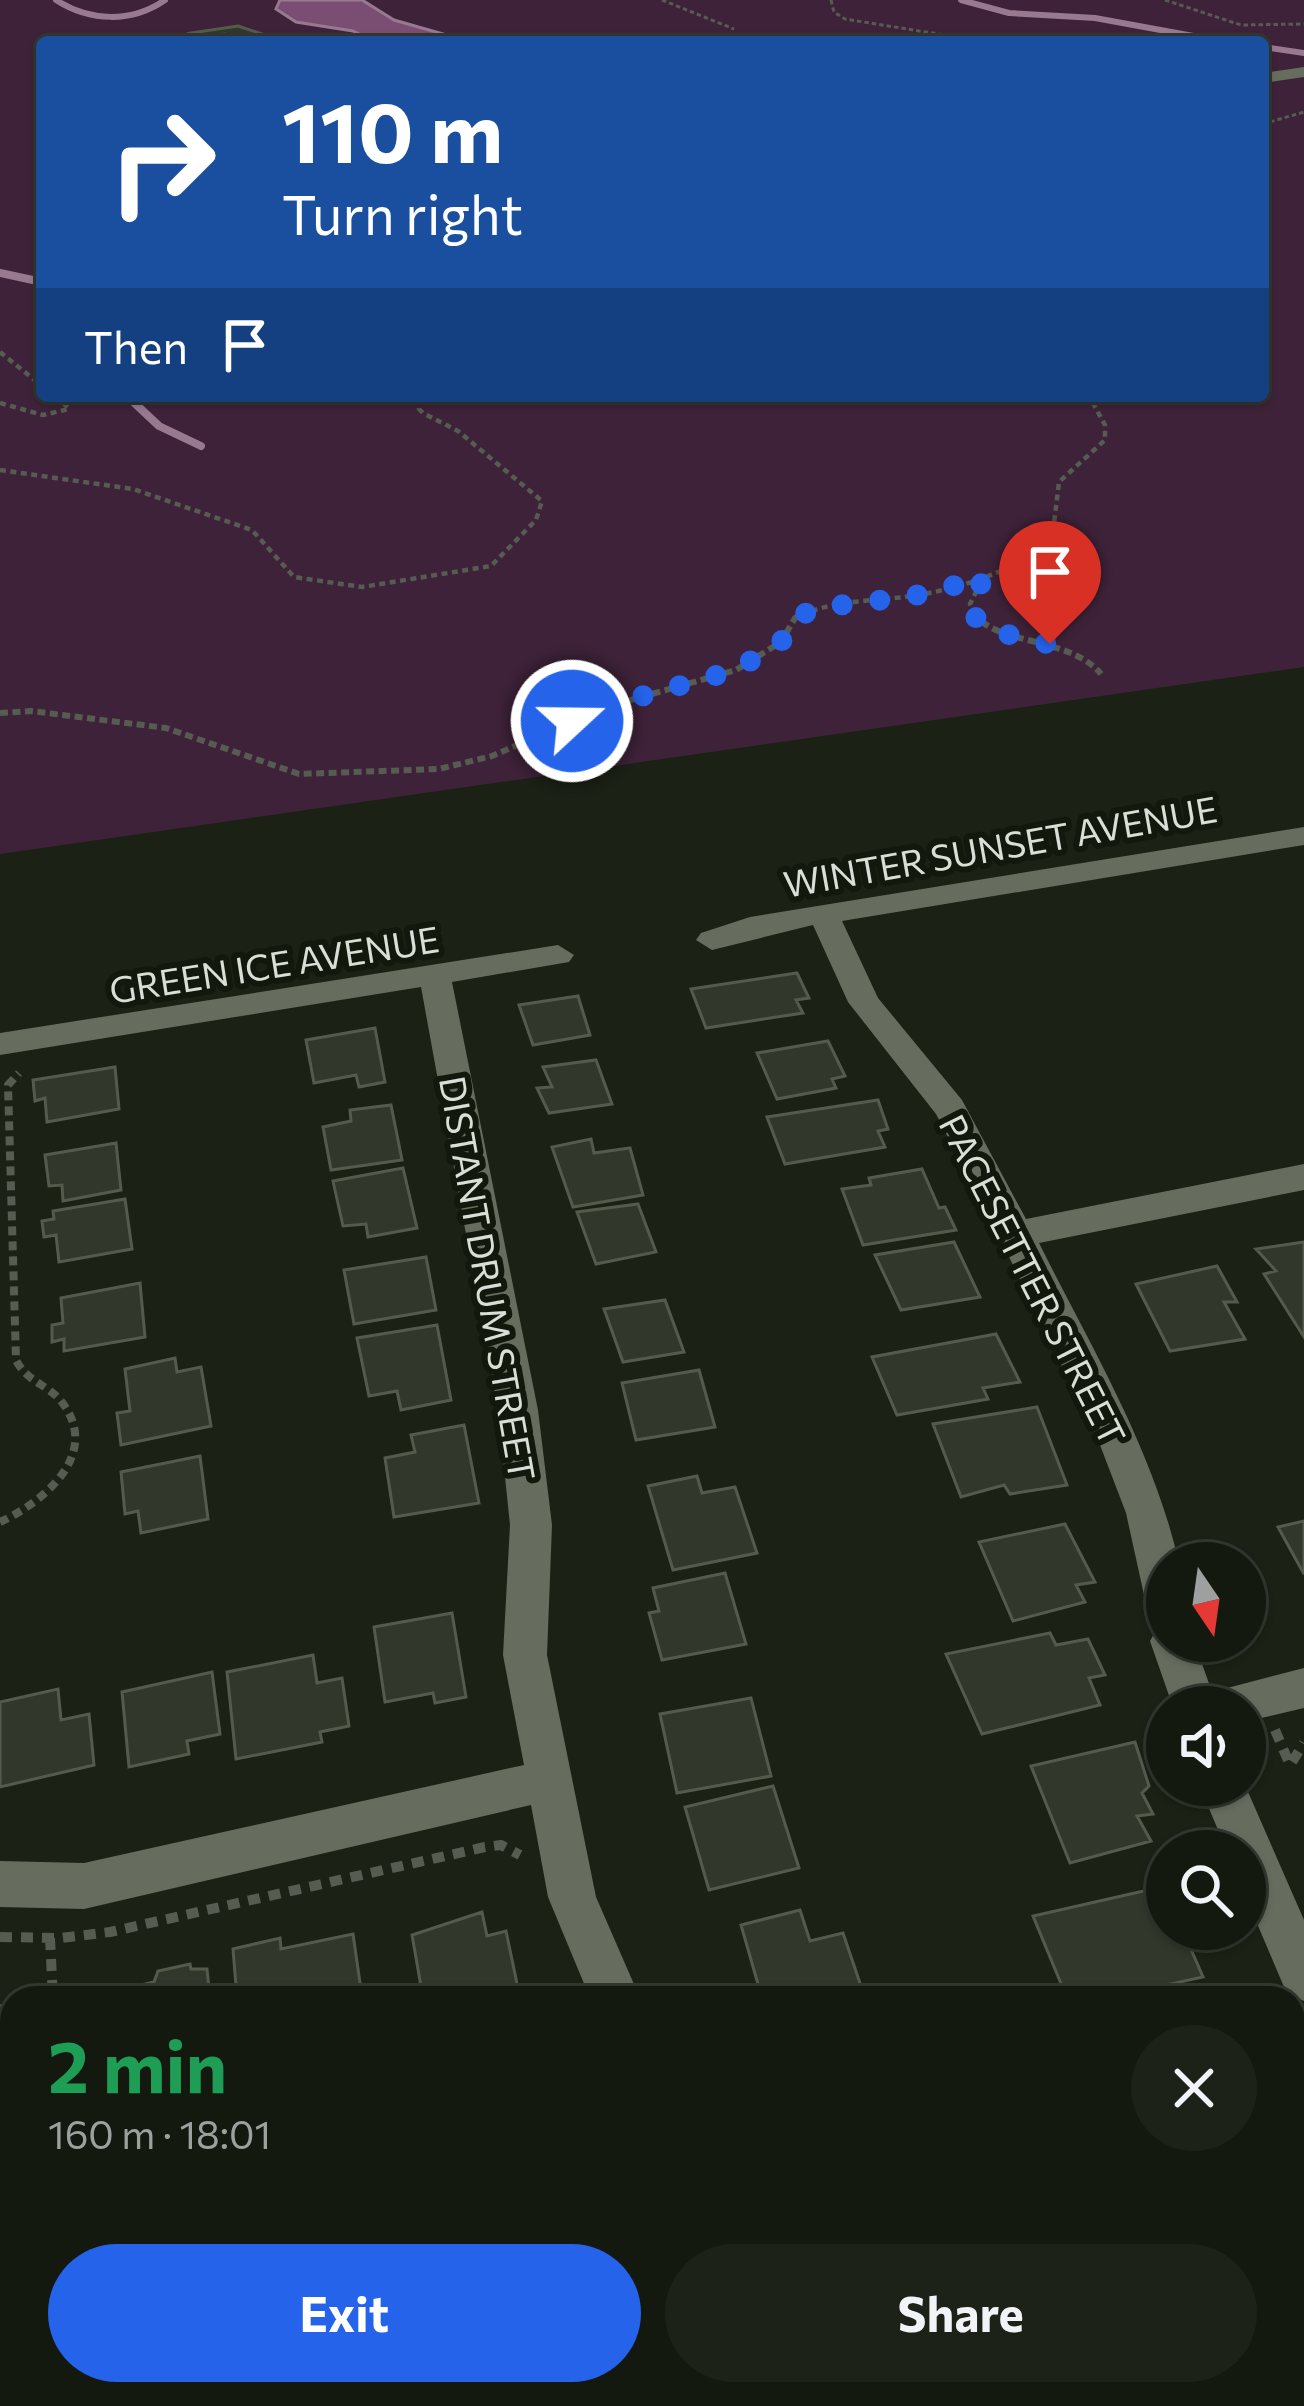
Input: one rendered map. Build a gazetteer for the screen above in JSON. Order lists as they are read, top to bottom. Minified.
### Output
{"streets":{"street":["WINTER SUNSET AVENUE","GREEN ICE AVENUE","DISTANT DRUM STREET","PACESETTER STREET"]},"crossings":[["WINTER SUNSET AVENUE","PACESETTER STREET"],["GREEN ICE AVENUE","DISTANT DRUM STREET"]],"north":"bottom","page":{"turn":["110 m","Turn right"],"then":"Then","heading":["2 min","160 m · 18:01"],"buttons":["Exit","Share"]}}
